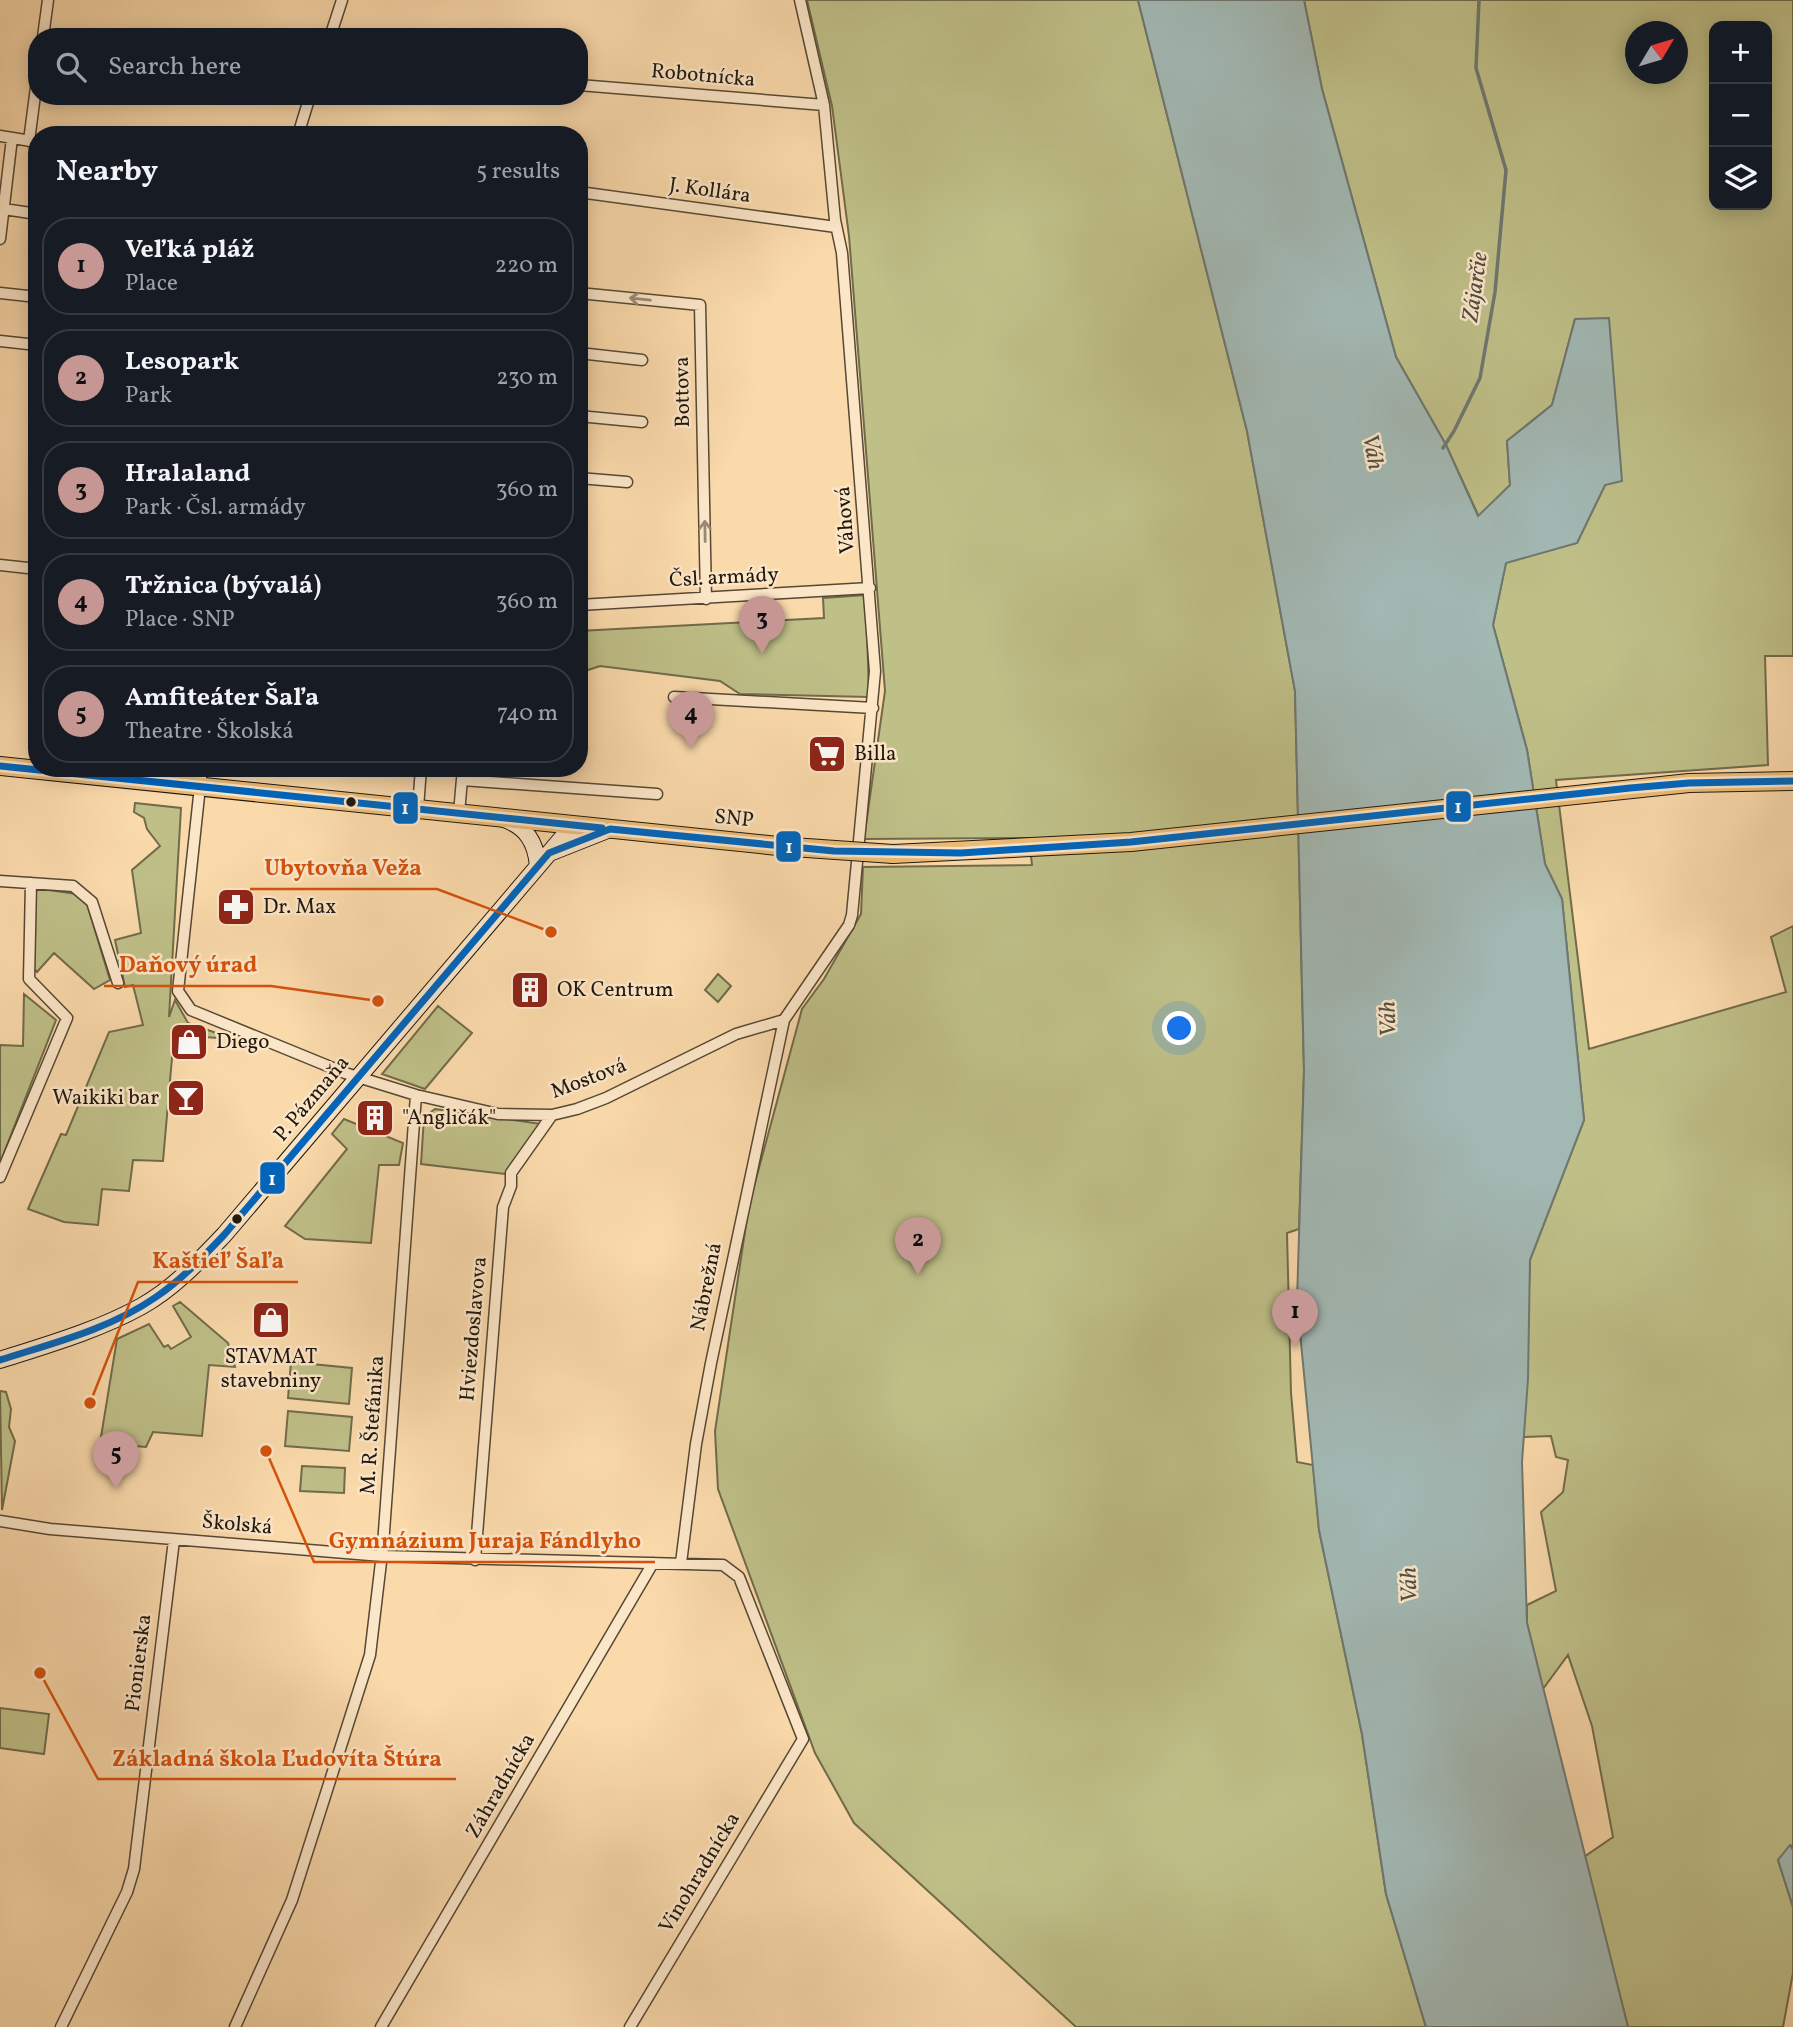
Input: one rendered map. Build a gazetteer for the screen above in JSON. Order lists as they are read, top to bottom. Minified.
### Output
{"streets":{"main road":["SNP","P. Pázmaňa"],"street":["Robotnícka","J. Kollára","Bottova","Váhová","Čsl. armády","Mostová","Nábrežná","Hviezdoslavova","M. R. Štefánika","Školská","Pionierska","Záhradnícka","Vinohradnícka"]},"crossings":[["Robotnícka","Váhová"],["J. Kollára","Váhová"],["Bottova","Čsl. armády"],["Váhová","Čsl. armády"],["Váhová","Mostová"],["Váhová","Nábrežná"],["SNP","Mostová"],["SNP","P. Pázmaňa"],["Mostová","P. Pázmaňa"],["Mostová","Nábrežná"],["Mostová","Hviezdoslavova"],["Mostová","M. R. Štefánika"],["Nábrežná","Školská"],["Hviezdoslavova","Školská"],["M. R. Štefánika","Školská"],["Školská","Pionierska"],["Školská","Záhradnícka"],["Školská","Vinohradnícka"]],"one_way":["Bottova"],"water":["Zájarčie","Váh"],"places":{"supermarket":["Billa"],"pharmacy":["Dr. Max"],"other":["Ubytovňa Veža","Daňový úrad","Kaštieľ Šaľa","Gymnázium Juraja Fándlyho","Základná škola Ľudovíta Štúra"],"building":["OK Centrum","\"Angličák\""],"shop":["Diego","STAVMAT stavebniny"],"bar":["Waikiki bar"]},"lines":["transit line 1"],"north":"top right","page":{"map_buttons":["+","−"],"search":"Search here","heading":["Nearby","5 results"],"list":[{"mark":"1","name":"Veľká pláž","note":"Place","value":"220 m"},{"mark":"2","name":"Lesopark","note":"Park","value":"230 m"},{"mark":"3","name":"Hralaland","note":"Park · Čsl. armády","value":"360 m"},{"mark":"4","name":"Tržnica (bývalá)","note":"Place · SNP","value":"360 m"},{"mark":"5","name":"Amfiteáter Šaľa","note":"Theatre · Školská","value":"740 m"}],"pins":["3","4","2","1","5"]}}
